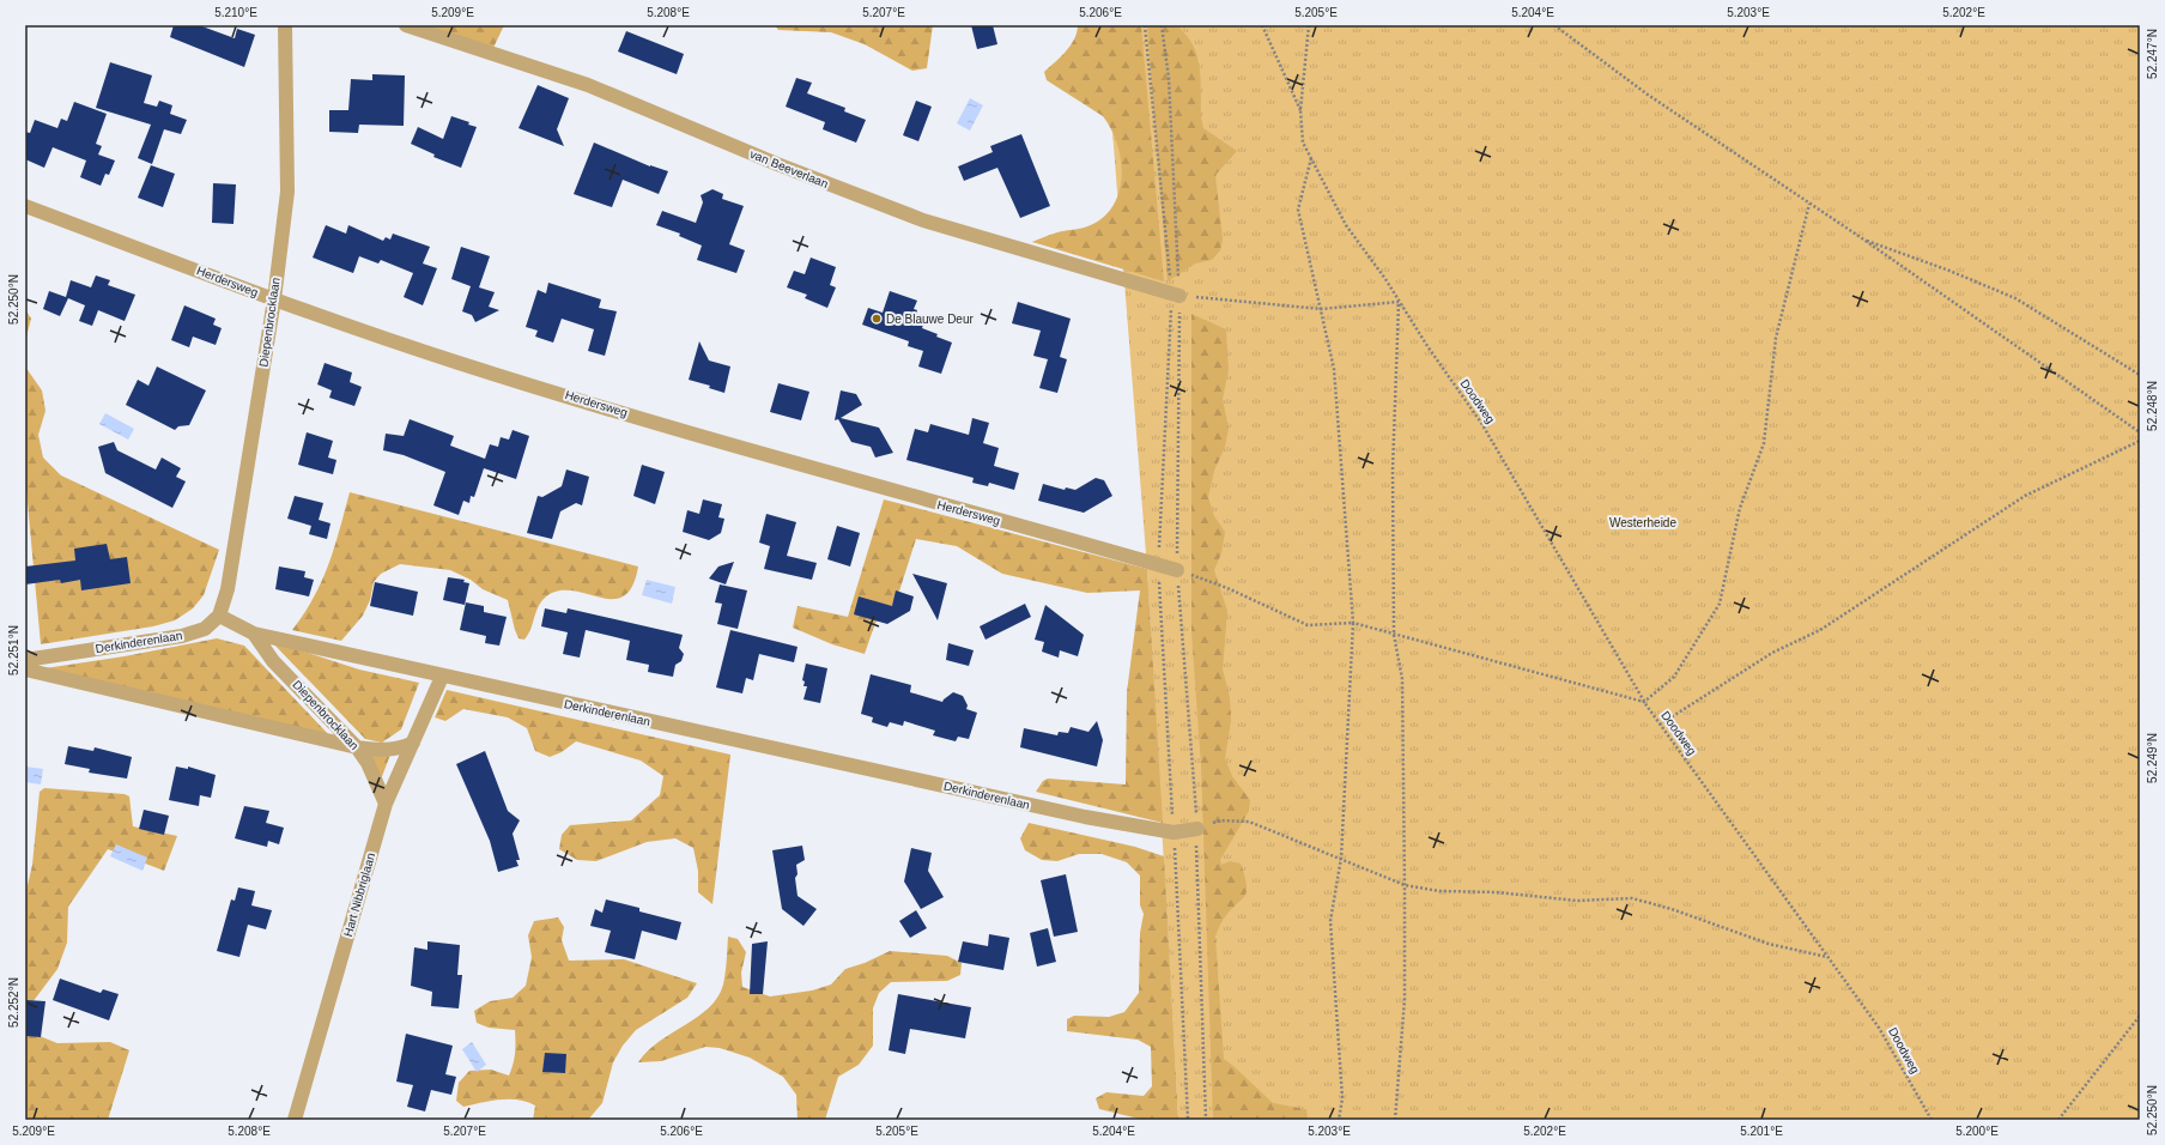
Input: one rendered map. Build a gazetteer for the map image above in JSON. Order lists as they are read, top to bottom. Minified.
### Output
{"streets":{"street":["van Beeverlaan","Herdersweg","Diepenbrocklaan","Derkinderenlaan","Hart Nibbriglaan"],"path":["Doodweg"]},"crossings":[["Herdersweg","Diepenbrocklaan"],["Diepenbrocklaan","Derkinderenlaan"],["Diepenbrocklaan","Hart Nibbriglaan"],["Derkinderenlaan","Hart Nibbriglaan"]],"parks":["Westerheide"],"places":["De Blauwe Deur"],"coordinates":["5.210°E","5.209°E","5.208°E","5.207°E","5.206°E","5.205°E","5.204°E","5.203°E","5.202°E","52.247°N","52.250°N","52.248°N","52.251°N","52.249°N","52.252°N","5.201°E","5.200°E"]}
